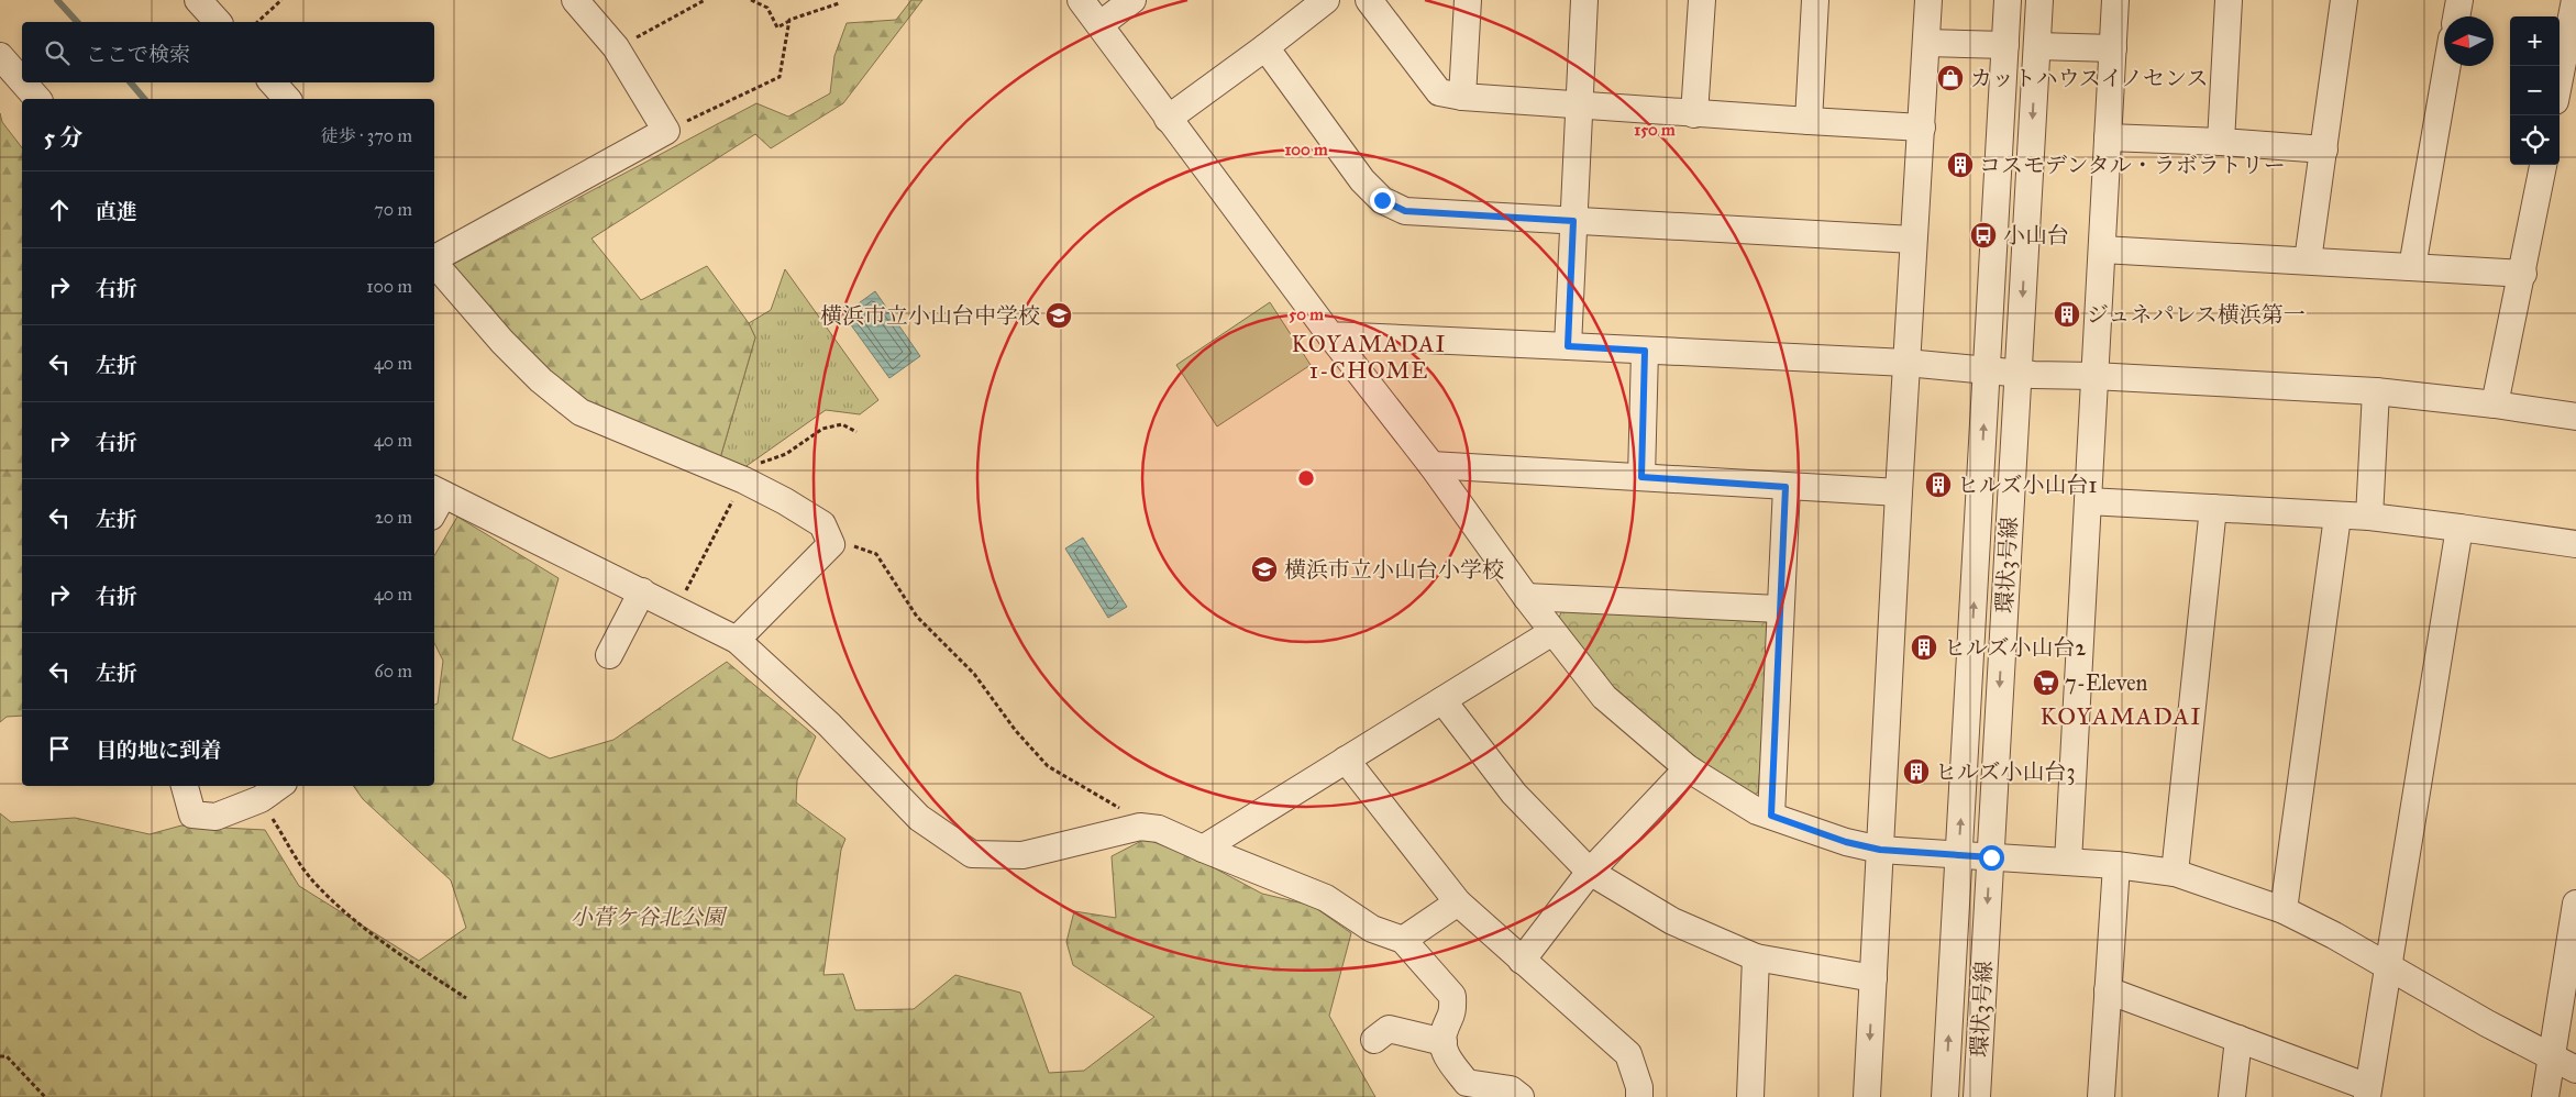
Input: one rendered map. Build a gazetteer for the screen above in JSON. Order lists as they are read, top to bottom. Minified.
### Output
{"streets":{"street":["環状3号線"]},"districts":["KOYAMADAI 1-CHOME","KOYAMADAI"],"parks":["小菅ケ谷北公園"],"places":{"shop":["カットハウスイノセンス"],"building":["コスモデンタル・ラボラトリー","ジュネパレス横浜第一","ヒルズ小山台1","ヒルズ小山台2","ヒルズ小山台3"],"bus stop":["小山台"],"school or university":["横浜市立小山台中学校","横浜市立小山台小学校"],"supermarket":["7-Eleven"]},"north":"left","page":{"map_buttons":["+","−"],"search":"ここで検索","heading":["5 分","徒歩 · 370 m"],"list":[["直進","70 m"],["右折","100 m"],["左折","40 m"],["右折","40 m"],["左折","20 m"],["右折","40 m"],["左折","60 m"],"目的地に到着"]},"rings":["150 m","100 m","50 m"]}
